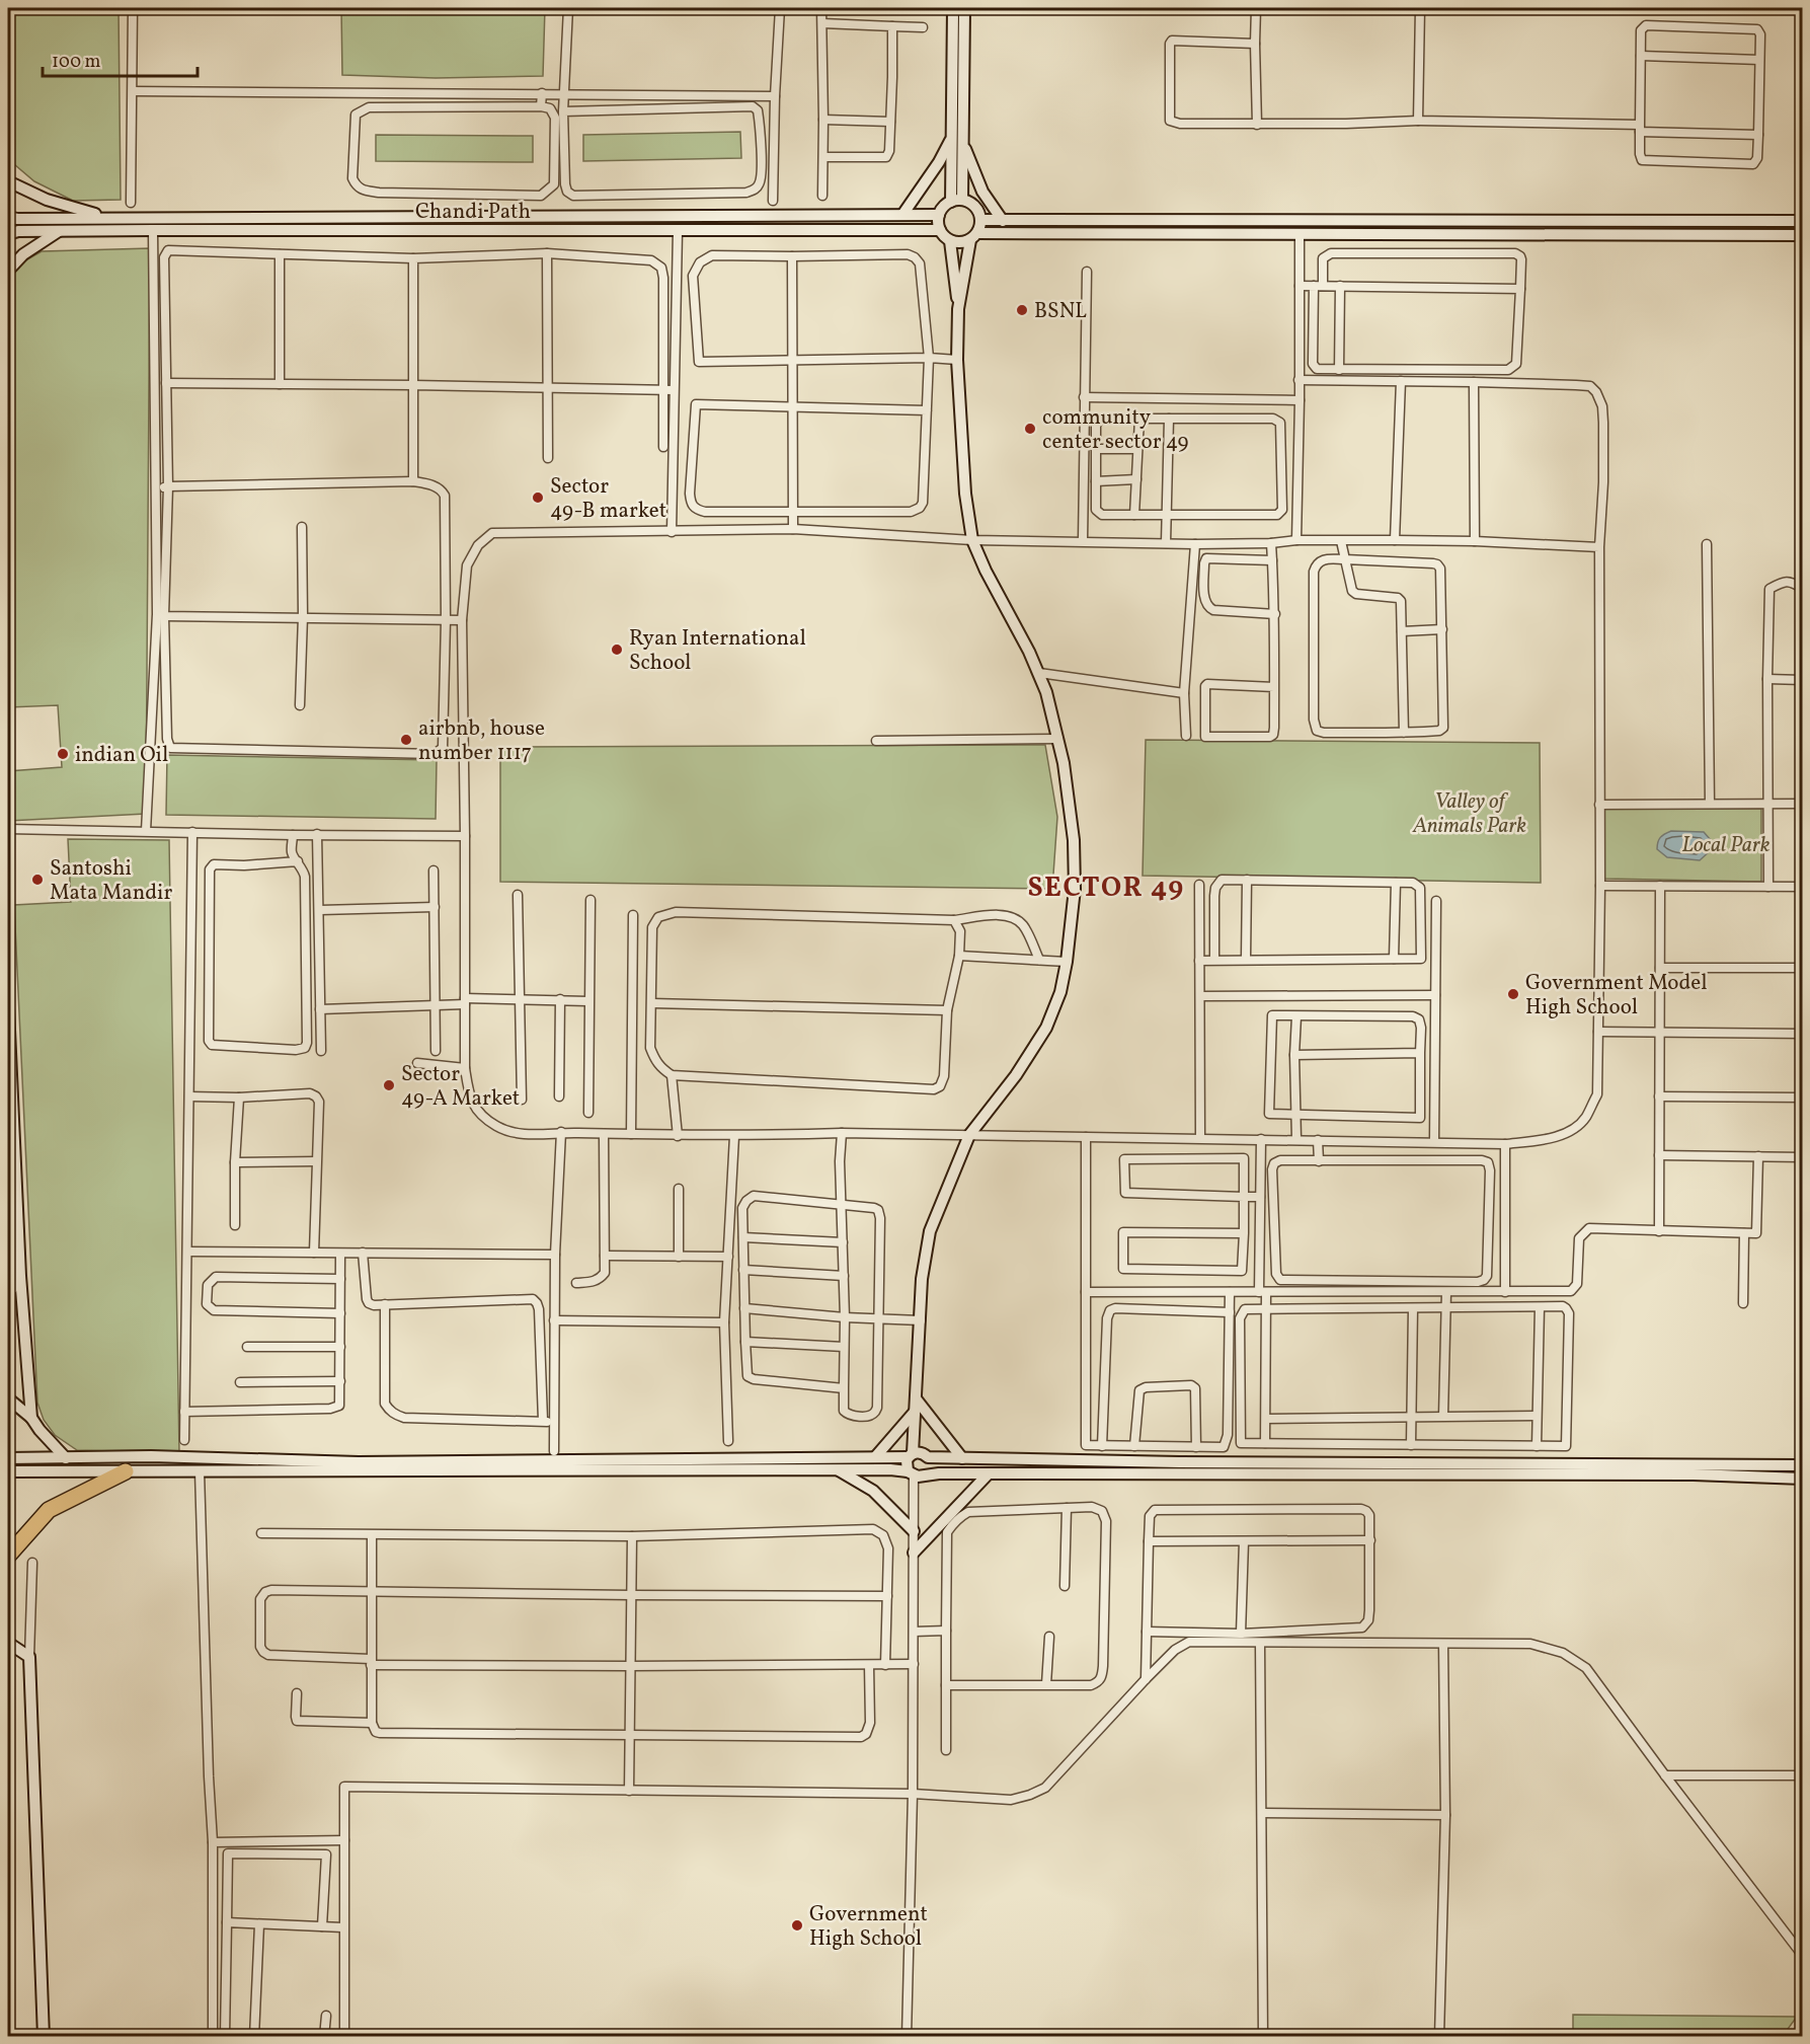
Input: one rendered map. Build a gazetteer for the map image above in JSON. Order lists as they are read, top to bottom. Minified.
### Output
{"streets":{"main road":["Chandi Path"]},"districts":["SECTOR 49"],"parks":["Valley of Animals Park","Local Park"],"places":["BSNL","community center sector 49","Sector 49-B market","Ryan International School","airbnb, house number 1117","indian Oil","Santoshi Mata Mandir","Government Model High School","Sector 49-A Market","Government High School"],"scale_bar":"100 m"}
